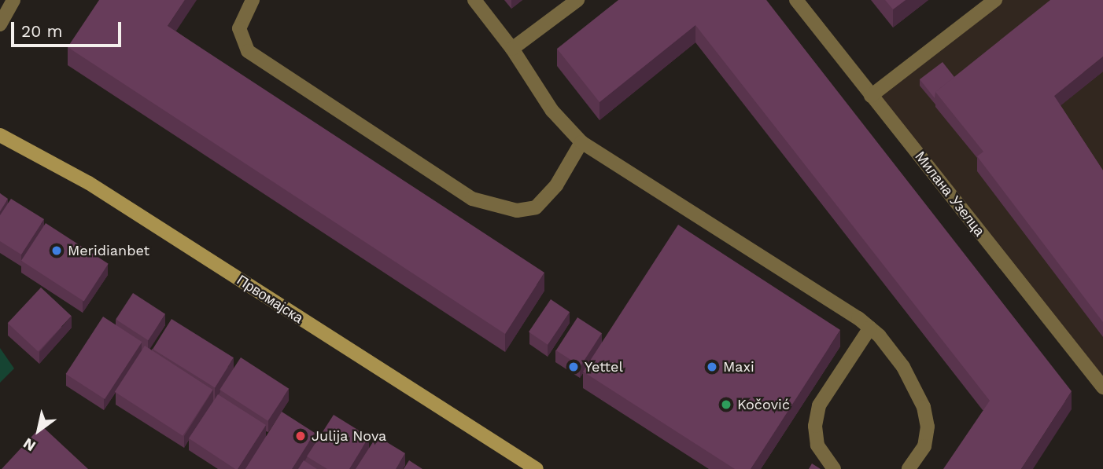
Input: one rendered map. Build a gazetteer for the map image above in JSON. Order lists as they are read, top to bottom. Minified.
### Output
{"streets":{"main road":["Првомајска"],"street":["Милана Узелца"]},"places":["Meridianbet","Yettel","Maxi","Kočović","Julija Nova"],"scale_bar":"20 m","north":"bottom left"}
